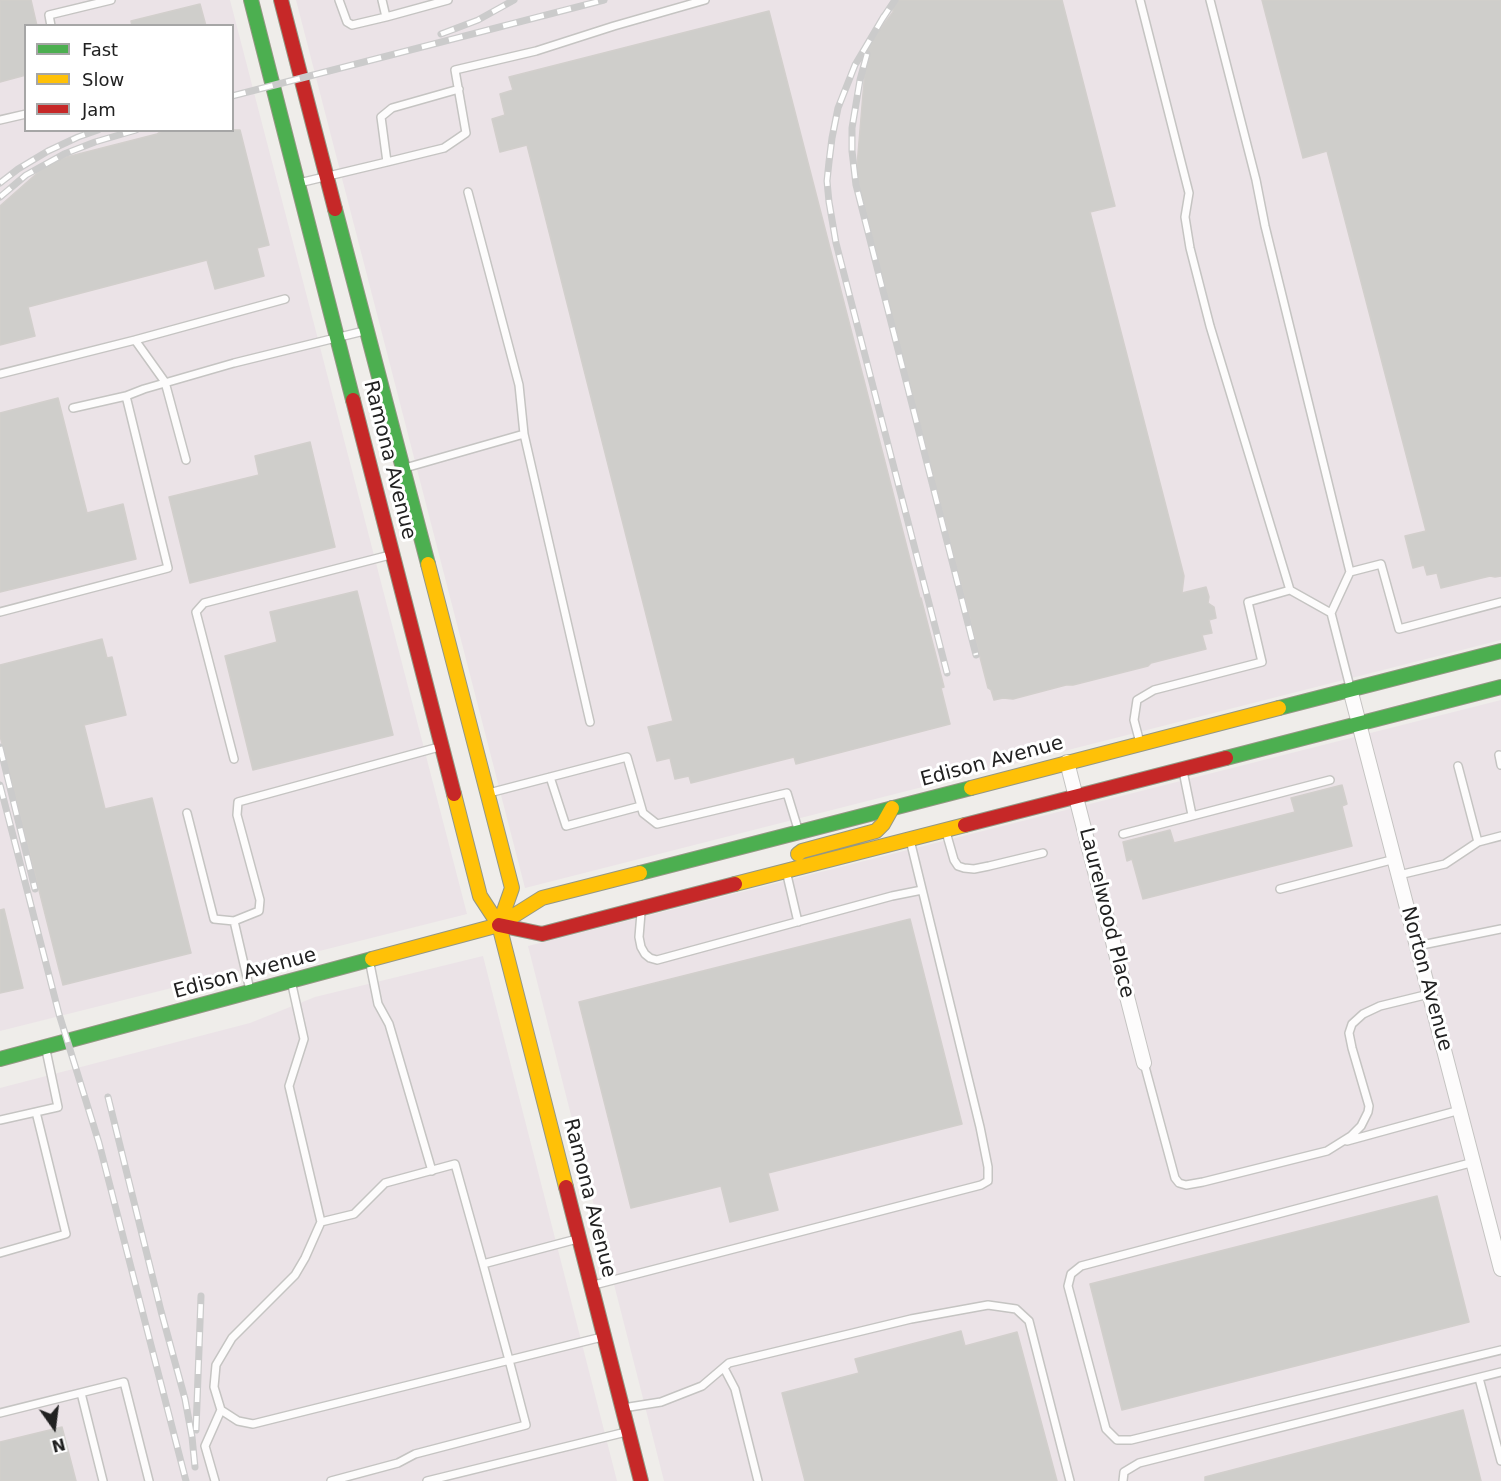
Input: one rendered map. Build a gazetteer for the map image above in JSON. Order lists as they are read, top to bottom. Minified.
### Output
{"streets":{"main road":["Ramona Avenue","Edison Avenue"],"street":["Laurelwood Place","Norton Avenue"]},"crossings":[["Ramona Avenue","Edison Avenue"],["Edison Avenue","Laurelwood Place"],["Edison Avenue","Norton Avenue"]],"legend":["Fast","Slow","Jam"],"north":"bottom"}
